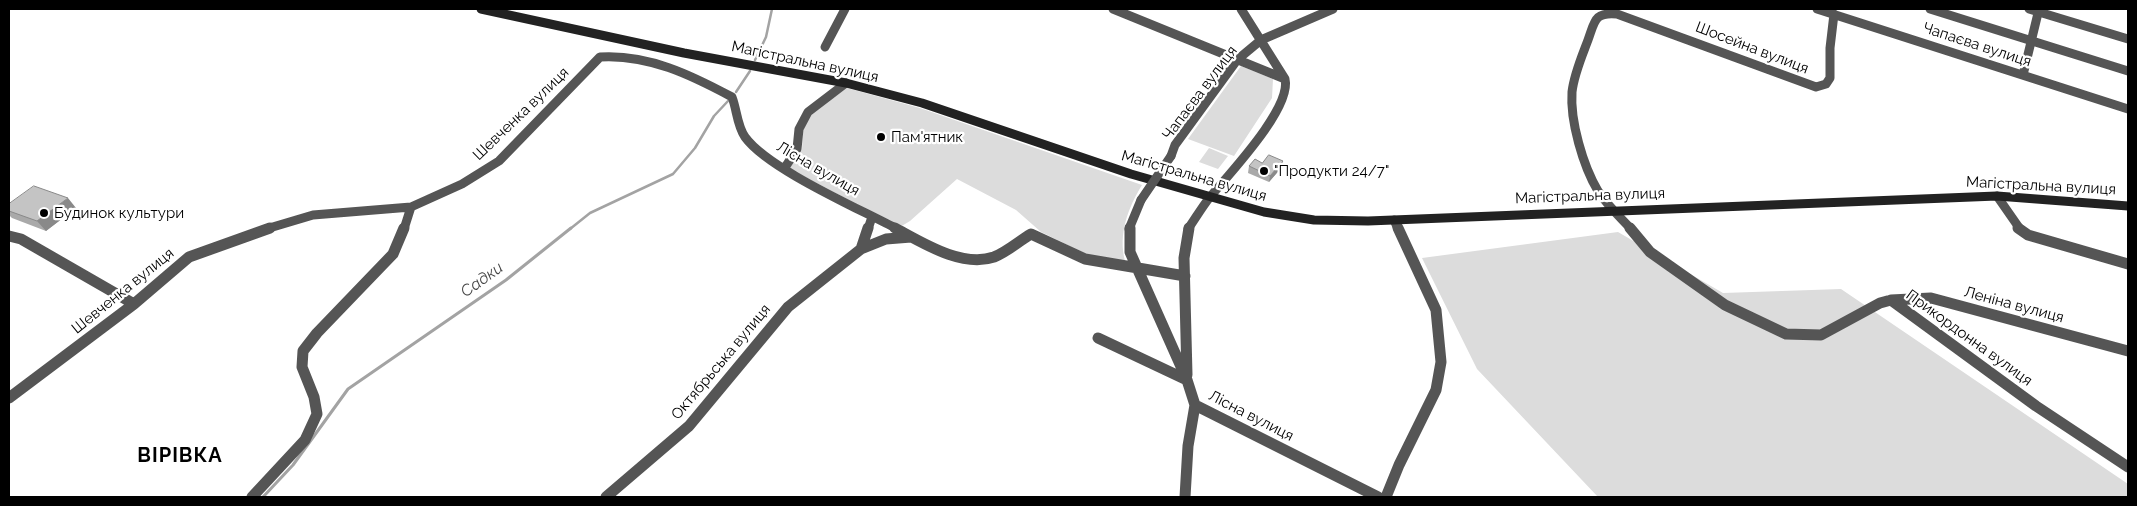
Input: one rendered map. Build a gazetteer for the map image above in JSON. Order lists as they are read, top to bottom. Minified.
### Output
{"streets":{"main road":["Магістральна вулиця"],"street":["Чапаєва вулиця","Шосейна вулиця","Шевченка вулиця","Лісна вулиця","Леніна вулиця","Прикордонна вулиця","Октябрьська вулиця"]},"crossings":[["Чапаєва вулиця","Шосейна вулиця"],["Чапаєва вулиця","Лісна вулиця"],["Шосейна вулиця","Магістральна вулиця"],["Шосейна вулиця","Прикордонна вулиця"],["Магістральна вулиця","Прикордонна вулиця"],["Шевченка вулиця","Лісна вулиця"],["Лісна вулиця","Октябрьська вулиця"],["Леніна вулиця","Прикордонна вулиця"]],"districts":["ВІРІВКА"],"water":["Садки"],"places":["Пам'ятник","\"Продукти 24/7\"","Будинок культури"]}
